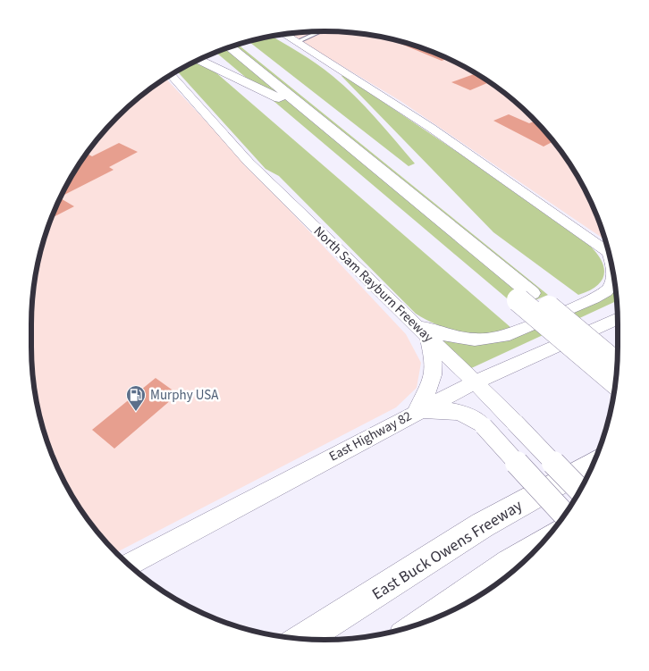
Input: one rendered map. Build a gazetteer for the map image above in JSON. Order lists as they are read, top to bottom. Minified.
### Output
{"streets":{"highway":["East Buck Owens Freeway"],"main road":["North Sam Rayburn Freeway","East Highway 82"]},"crossings":[["North Sam Rayburn Freeway","East Highway 82"]],"places":{"fuel station":["Murphy USA"]}}
